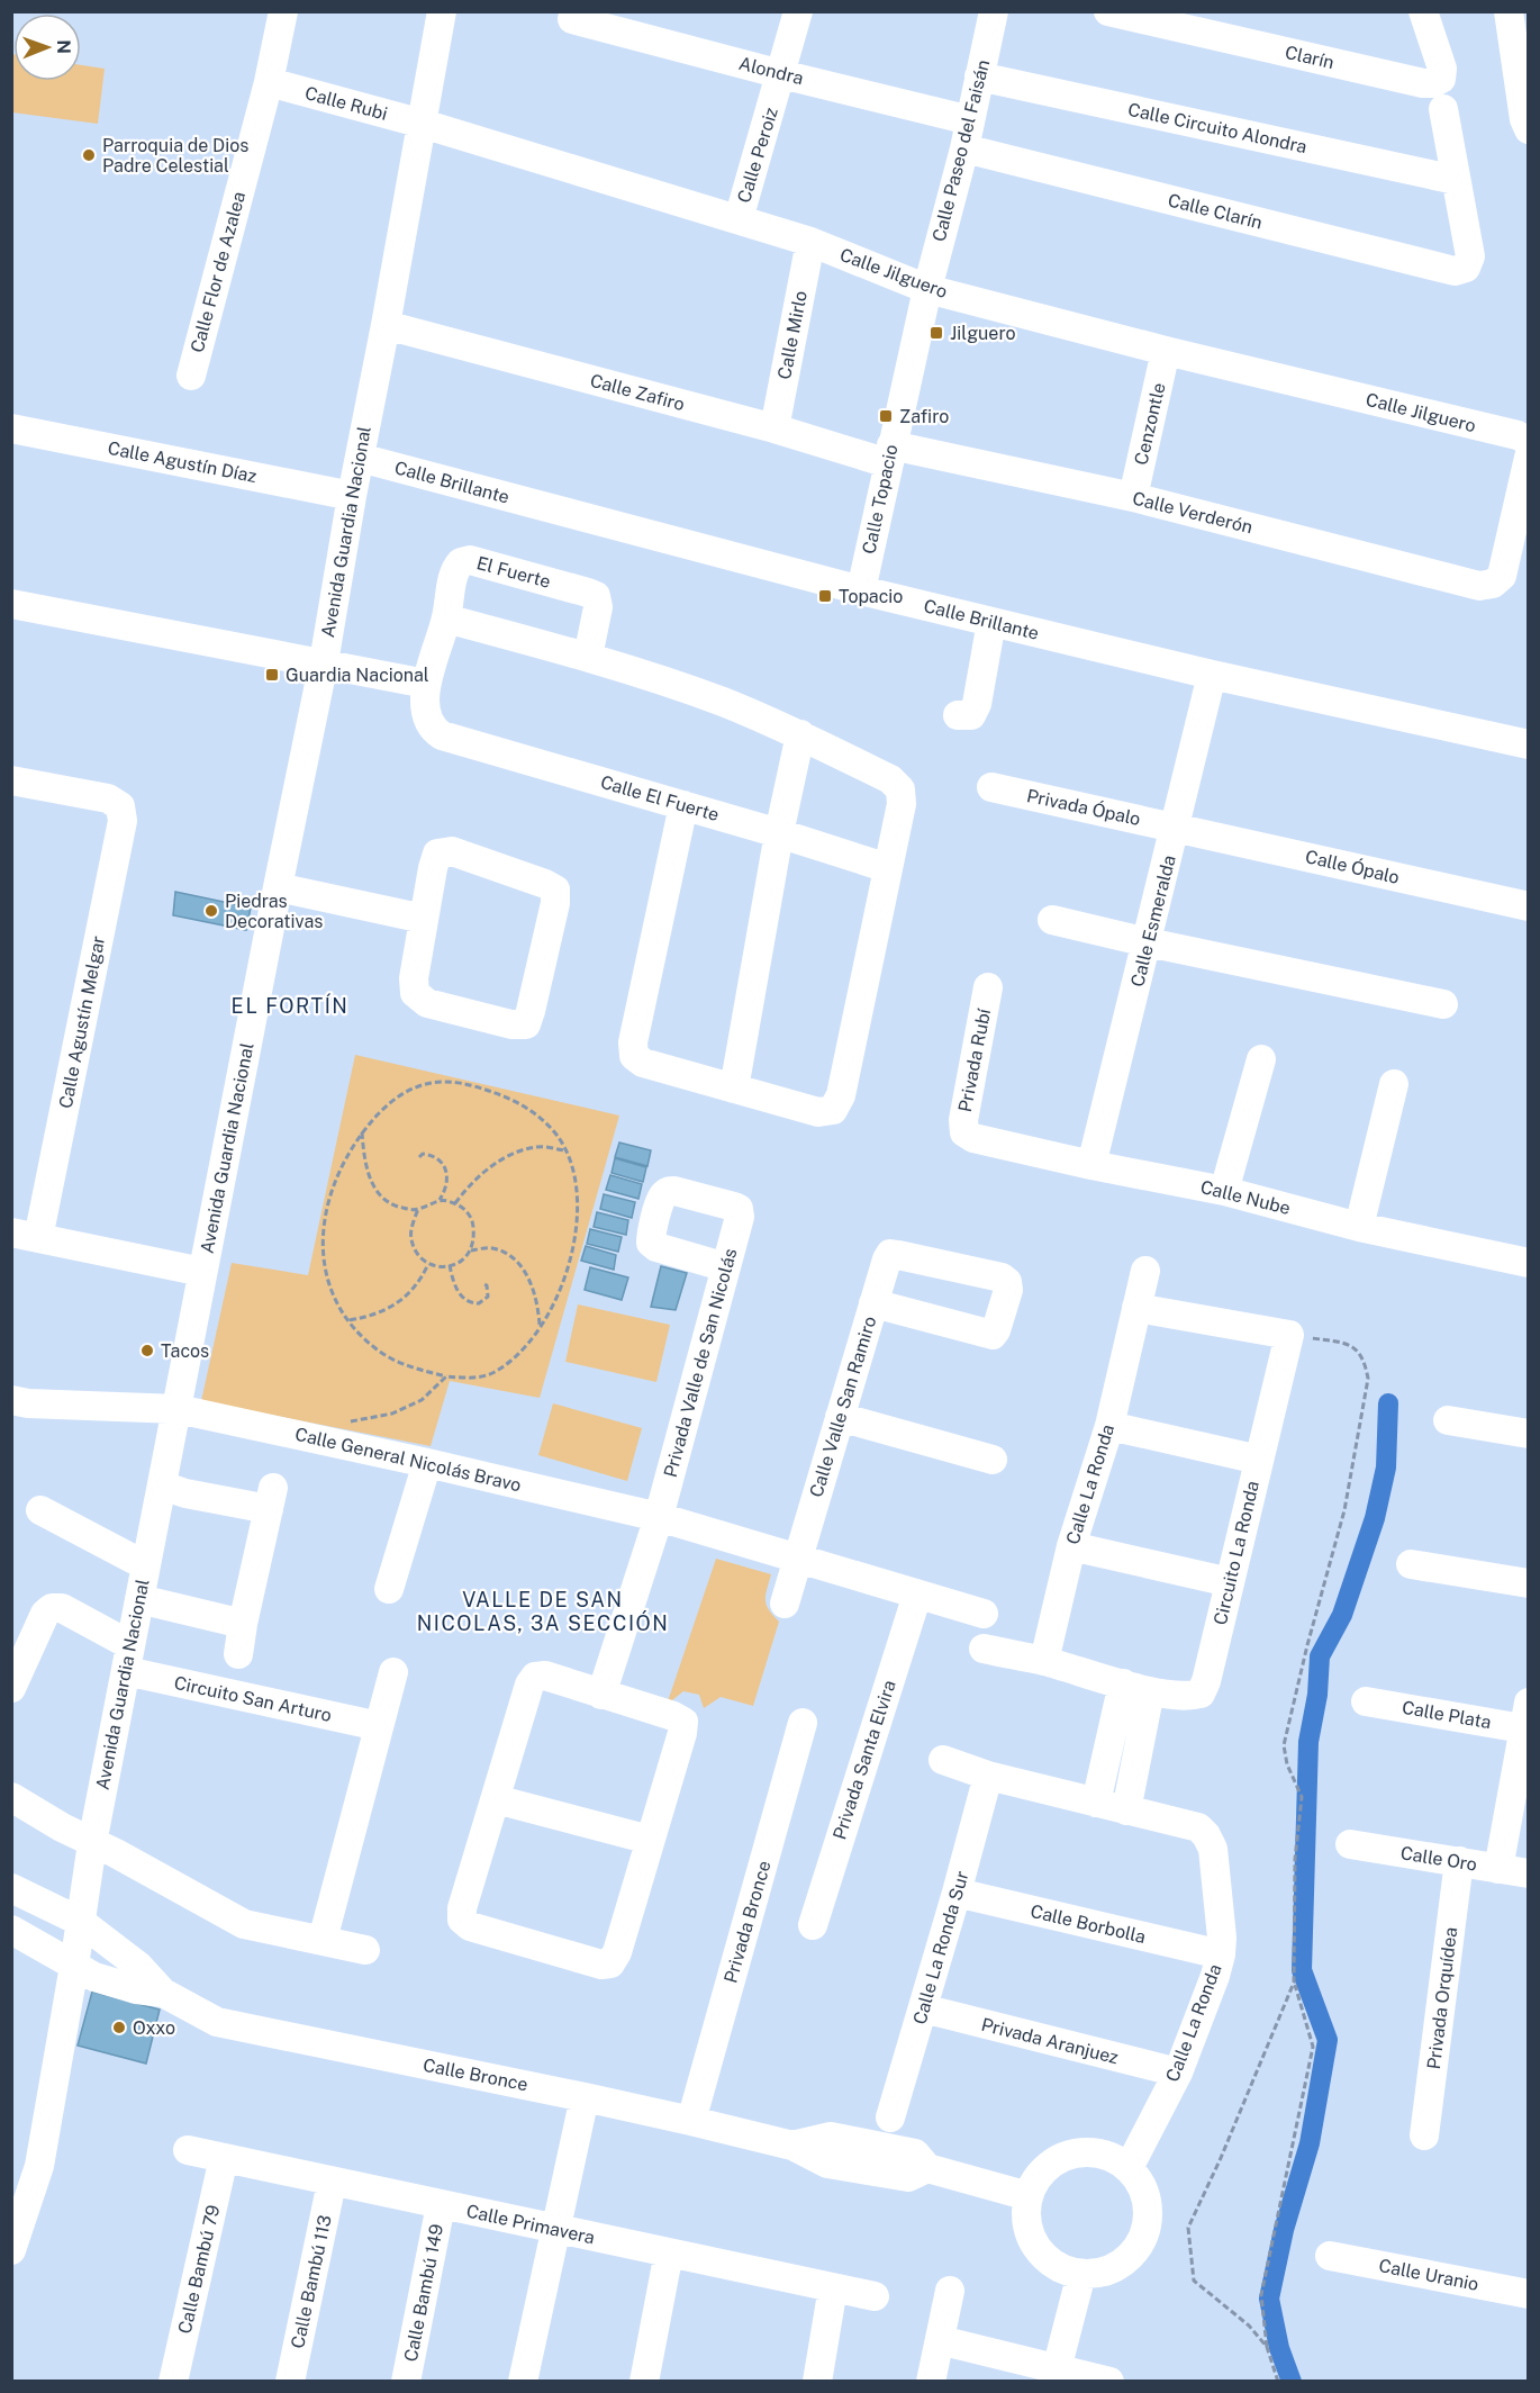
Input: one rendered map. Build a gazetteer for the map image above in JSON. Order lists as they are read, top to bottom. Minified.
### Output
{"streets":{"street":["Clarín","Alondra","Calle Rubi","Calle Circuito Alondra","Calle Paseo del Faisán","Calle Peroiz","Calle Clarín","Calle Flor de Azalea","Calle Jilguero","Calle Mirlo","Calle Zafiro","Cenzontle","Calle Agustín Díaz","Calle Brillante","Calle Topacio","Calle Verderón","Avenida Guardia Nacional","El Fuerte","Calle El Fuerte","Privada Ópalo","Calle Ópalo","Calle Esmeralda","Calle Agustín Melgar","Privada Rubí","Calle Nube","Privada Valle de San Nicolás","Calle Valle San Ramiro","Calle General Nicolás Bravo","Calle La Ronda","Circuito La Ronda","Circuito San Arturo","Calle Plata","Privada Santa Elvira","Calle Oro","Privada Bronce","Calle Borbolla","Calle La Ronda Sur","Privada Orquídea","Privada Aranjuez","Calle Bronce","Calle Primavera","Calle Bambú 79","Calle Uranio","Calle Bambú 113","Calle Bambú 149"]},"crossings":[["Alondra","Calle Paseo del Faisán"],["Alondra","Calle Peroiz"],["Calle Rubi","Calle Flor de Azalea"],["Calle Rubi","Calle Jilguero"],["Calle Rubi","Avenida Guardia Nacional"],["Calle Circuito Alondra","Calle Paseo del Faisán"],["Calle Circuito Alondra","Calle Clarín"],["Calle Paseo del Faisán","Calle Clarín"],["Calle Paseo del Faisán","Calle Jilguero"],["Calle Paseo del Faisán","Calle Topacio"],["Calle Peroiz","Calle Jilguero"],["Calle Jilguero","Calle Mirlo"],["Calle Jilguero","Cenzontle"],["Calle Jilguero","Calle Topacio"],["Calle Jilguero","Avenida Guardia Nacional"],["Calle Mirlo","Calle Zafiro"],["Calle Zafiro","Calle Topacio"],["Calle Zafiro","Calle Verderón"],["Calle Zafiro","Avenida Guardia Nacional"],["Cenzontle","Calle Verderón"],["Calle Agustín Díaz","Avenida Guardia Nacional"],["Calle Brillante","Calle Topacio"],["Calle Brillante","Avenida Guardia Nacional"],["Calle Brillante","Calle Esmeralda"],["Calle Topacio","Calle Verderón"],["Avenida Guardia Nacional","Calle General Nicolás Bravo"],["Avenida Guardia Nacional","Circuito San Arturo"],["Avenida Guardia Nacional","Calle Bronce"],["El Fuerte","Calle El Fuerte"],["Privada Ópalo","Calle Ópalo"],["Privada Ópalo","Calle Esmeralda"],["Calle Ópalo","Calle Esmeralda"],["Calle Esmeralda","Calle Nube"],["Privada Rubí","Calle Nube"],["Privada Valle de San Nicolás","Calle General Nicolás Bravo"],["Calle Valle San Ramiro","Calle General Nicolás Bravo"],["Calle General Nicolás Bravo","Privada Santa Elvira"],["Calle La Ronda","Calle Borbolla"],["Calle La Ronda","Calle La Ronda Sur"],["Calle La Ronda","Privada Aranjuez"],["Calle La Ronda","Calle Bronce"],["Calle Oro","Privada Orquídea"],["Privada Bronce","Calle Bronce"],["Calle Borbolla","Calle La Ronda Sur"],["Calle La Ronda Sur","Privada Aranjuez"],["Calle Primavera","Calle Bambú 79"],["Calle Primavera","Calle Bambú 113"],["Calle Primavera","Calle Bambú 149"]],"districts":["EL FORTÍN","VALLE DE SAN NICOLAS, 3A SECCIÓN"],"places":{"other":["Parroquia de Dios Padre Celestial","Piedras Decorativas","Tacos","Oxxo"],"transit":["Jilguero","Zafiro","Topacio","Guardia Nacional"]},"north":"right"}
